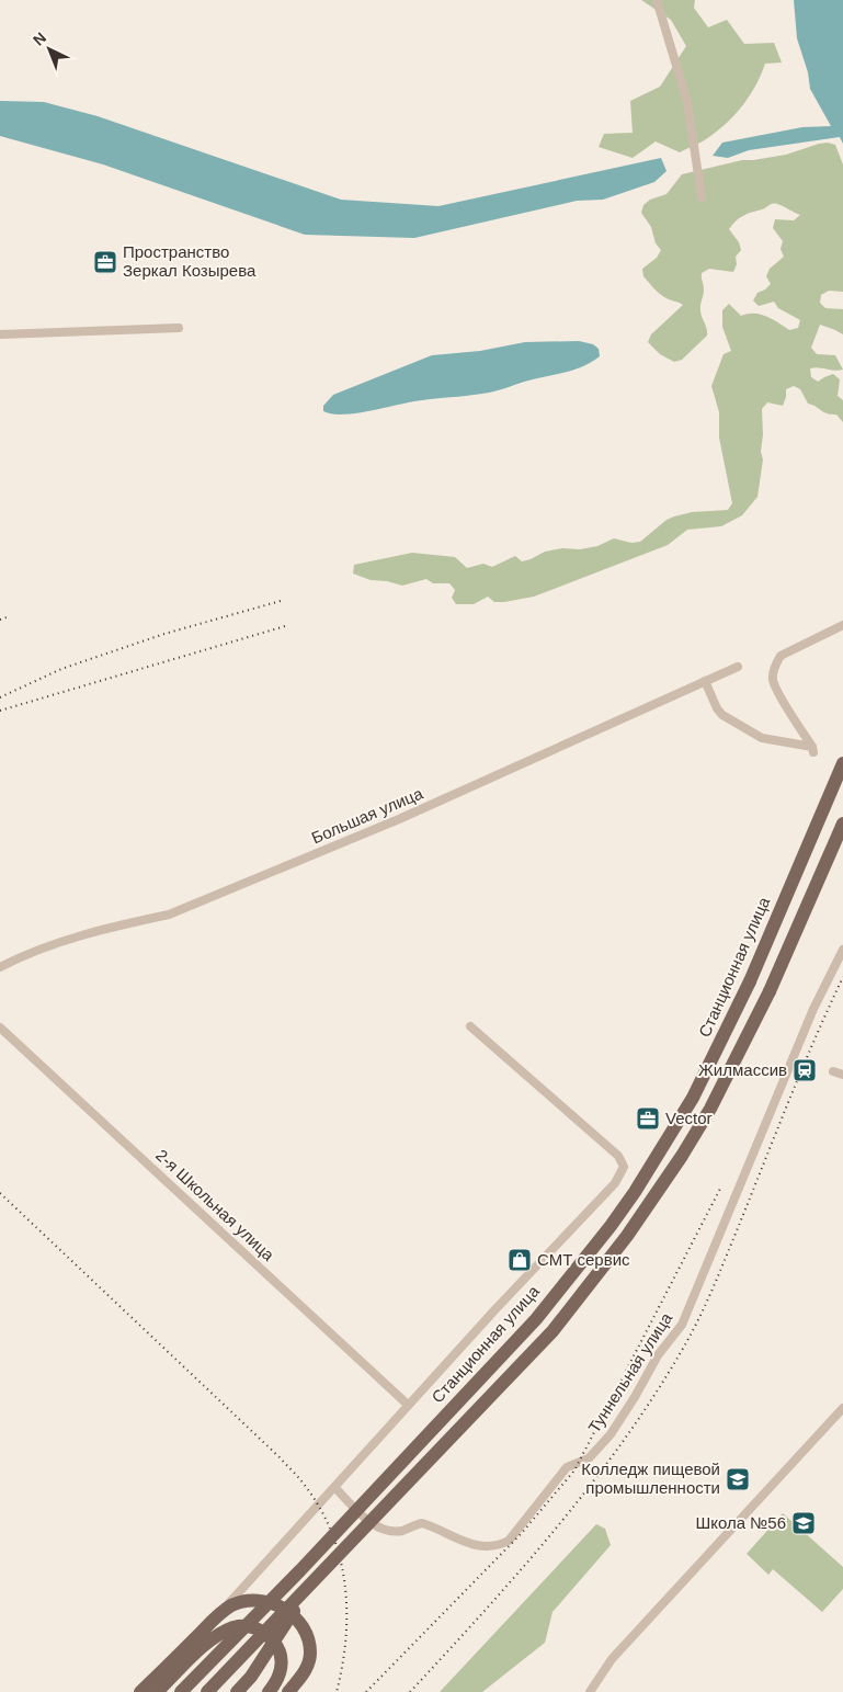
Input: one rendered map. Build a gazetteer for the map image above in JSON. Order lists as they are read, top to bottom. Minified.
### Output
{"streets":{"main road":["Станционная улица"],"street":["Большая улица","2-я Школьная улица","Туннельная улица"]},"crossings":[["Станционная улица","2-я Школьная улица"],["Станционная улица","Туннельная улица"]],"places":{"office":["Пространство Зеркал Козырева","Vector"],"station":["Жилмассив"],"shop":["СМТ сервис"],"school or university":["Колледж пищевой промышленности","Школа №56"]},"north":"top left"}
